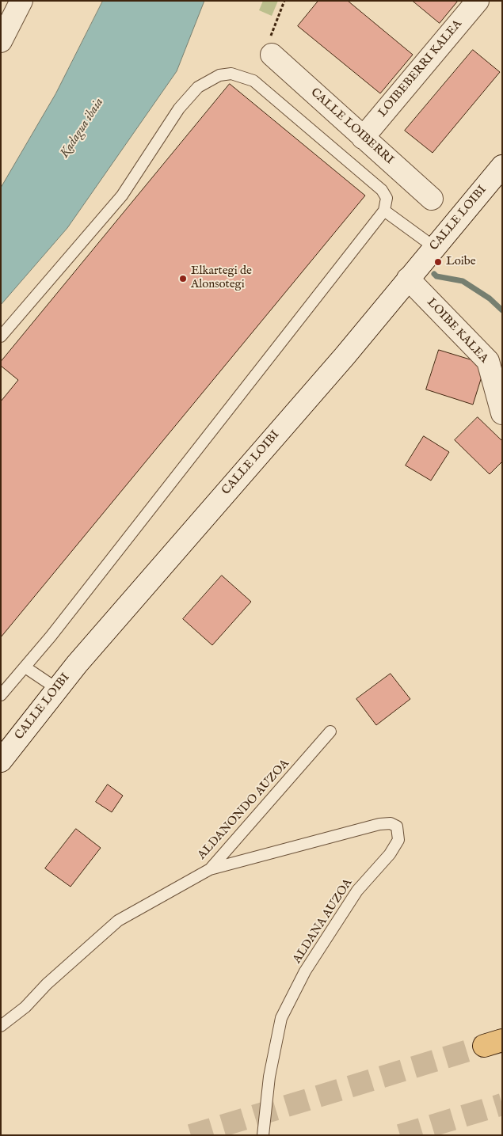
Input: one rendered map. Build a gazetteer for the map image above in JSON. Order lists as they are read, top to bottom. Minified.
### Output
{"streets":{"street":["LOIBEBERRI KALEA","CALLE LOIBERRI","CALLE LOIBI","LOIBE KALEA"],"lane":["ALDANONDO AUZOA","ALDANA AUZOA"]},"crossings":[["LOIBEBERRI KALEA","CALLE LOIBERRI"],["CALLE LOIBI","LOIBE KALEA"],["ALDANONDO AUZOA","ALDANA AUZOA"]],"water":["Kadagua ibaia"],"places":["Loibe","Elkartegi de Alonsotegi"]}
